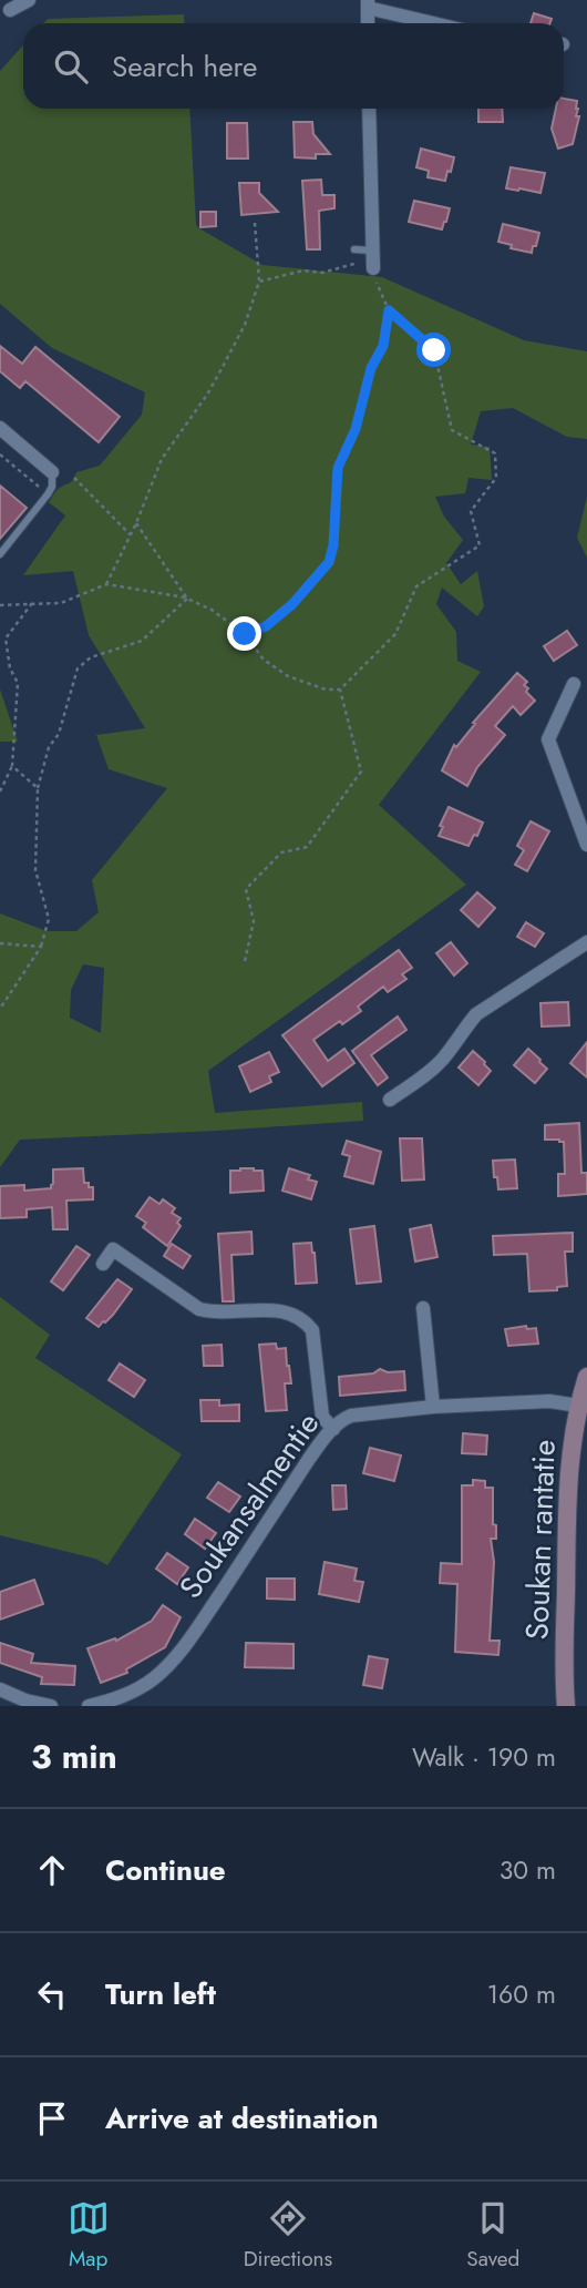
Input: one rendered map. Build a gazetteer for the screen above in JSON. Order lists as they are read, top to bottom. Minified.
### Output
{"streets":{"street":["Soukansalmentie","Soukan rantatie"]},"crossings":[["Soukansalmentie","Soukan rantatie"]],"page":{"search":"Search here","heading":["3 min","Walk · 190 m"],"list":[["Continue","30 m"],["Turn left","160 m"],"Arrive at destination"],"nav":["Map","Directions","Saved"]}}
